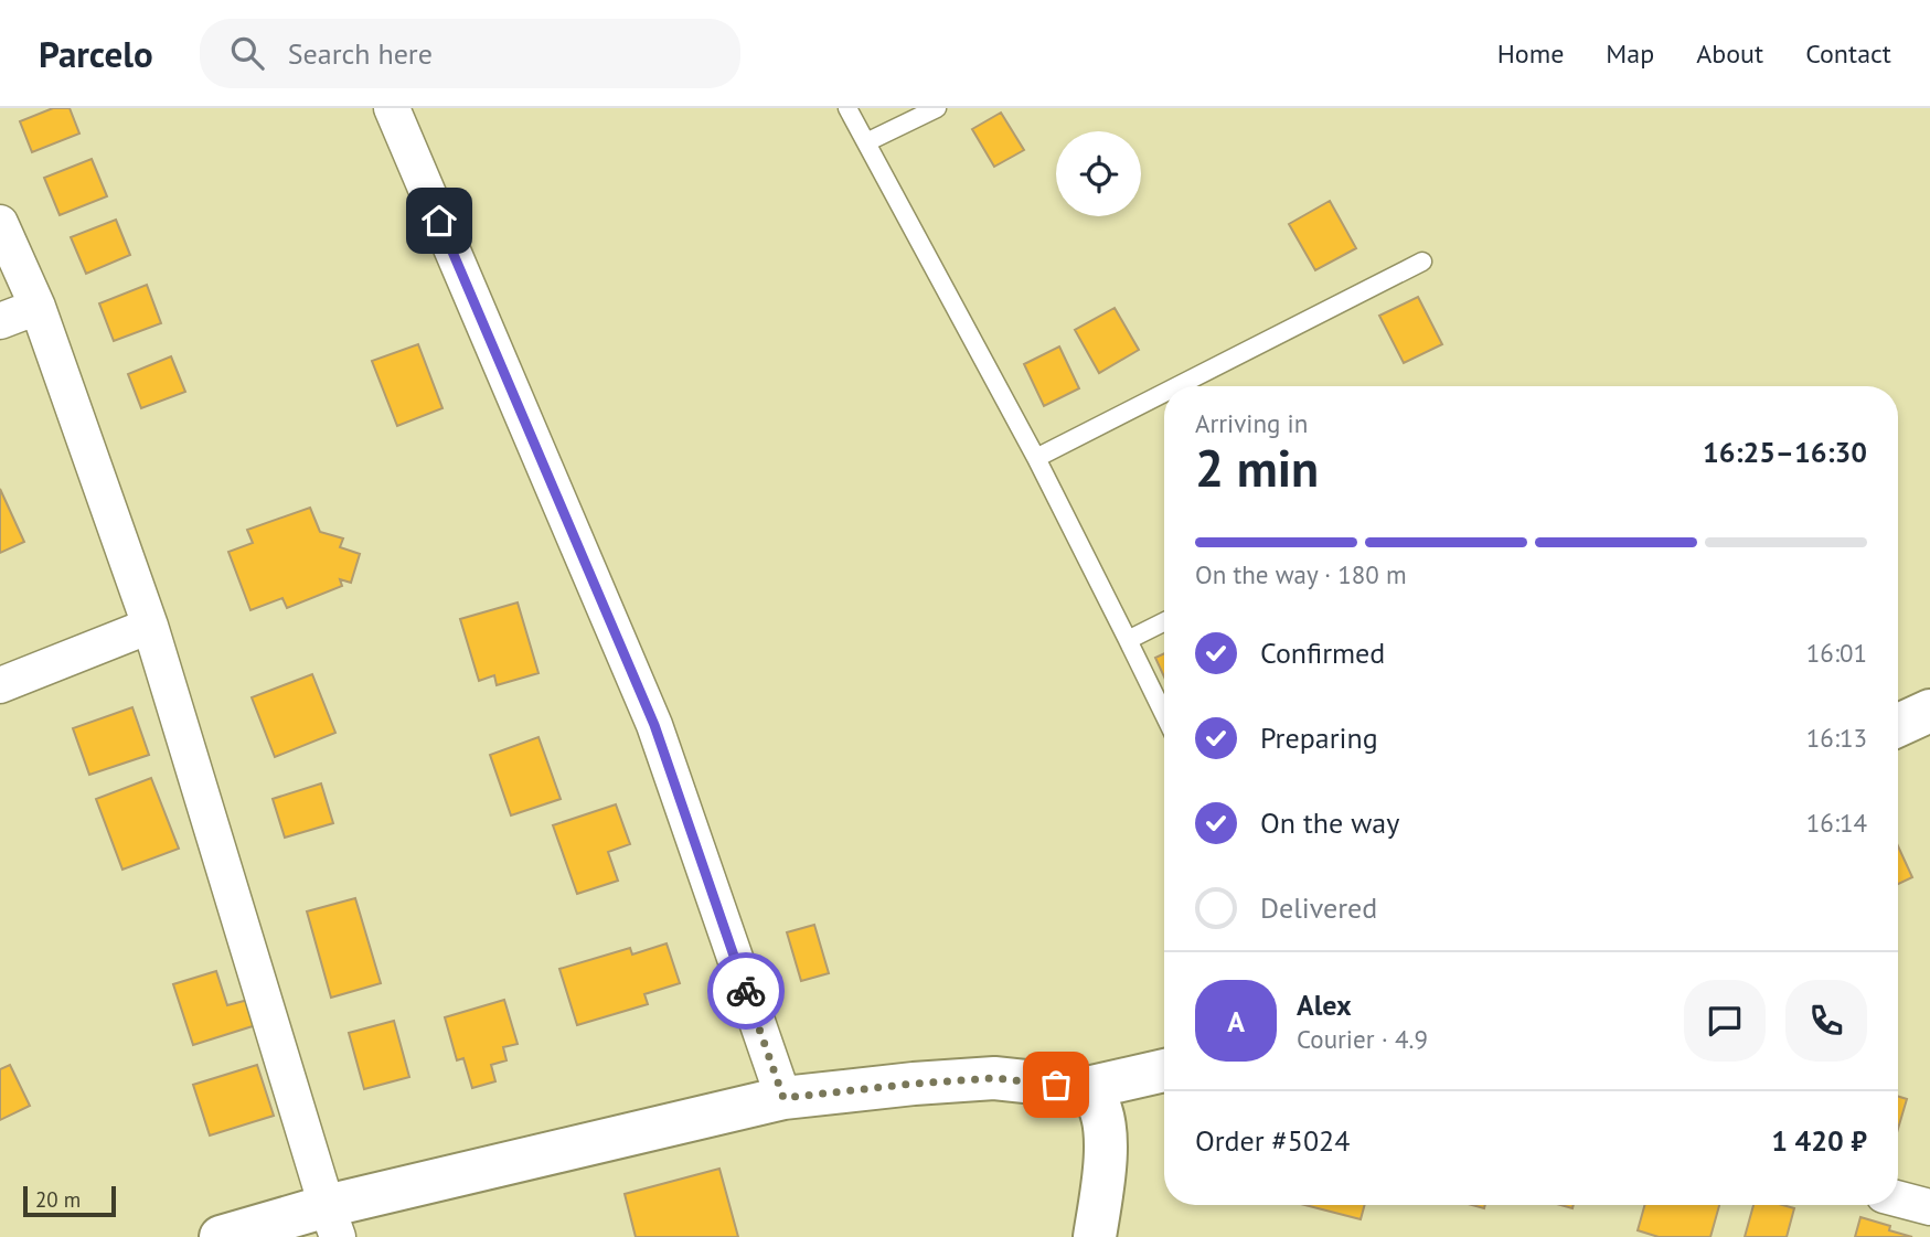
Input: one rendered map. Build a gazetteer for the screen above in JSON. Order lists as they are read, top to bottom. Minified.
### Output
{"scale_bar":"20 m","page":{"header":"Parcelo","search":"Search here","nav":["Home","Map","About","Contact"],"heading":["2 min","Arriving in","16:25–16:30"],"panel":["Alex","Courier · 4.9","Order #5024","1 420 ₽"],"bar":"On the way · 180 m","list":[["Confirmed","16:01"],["Preparing","16:13"],["On the way","16:14"],"Delivered"],"round":"A","scale":"20 m"}}
